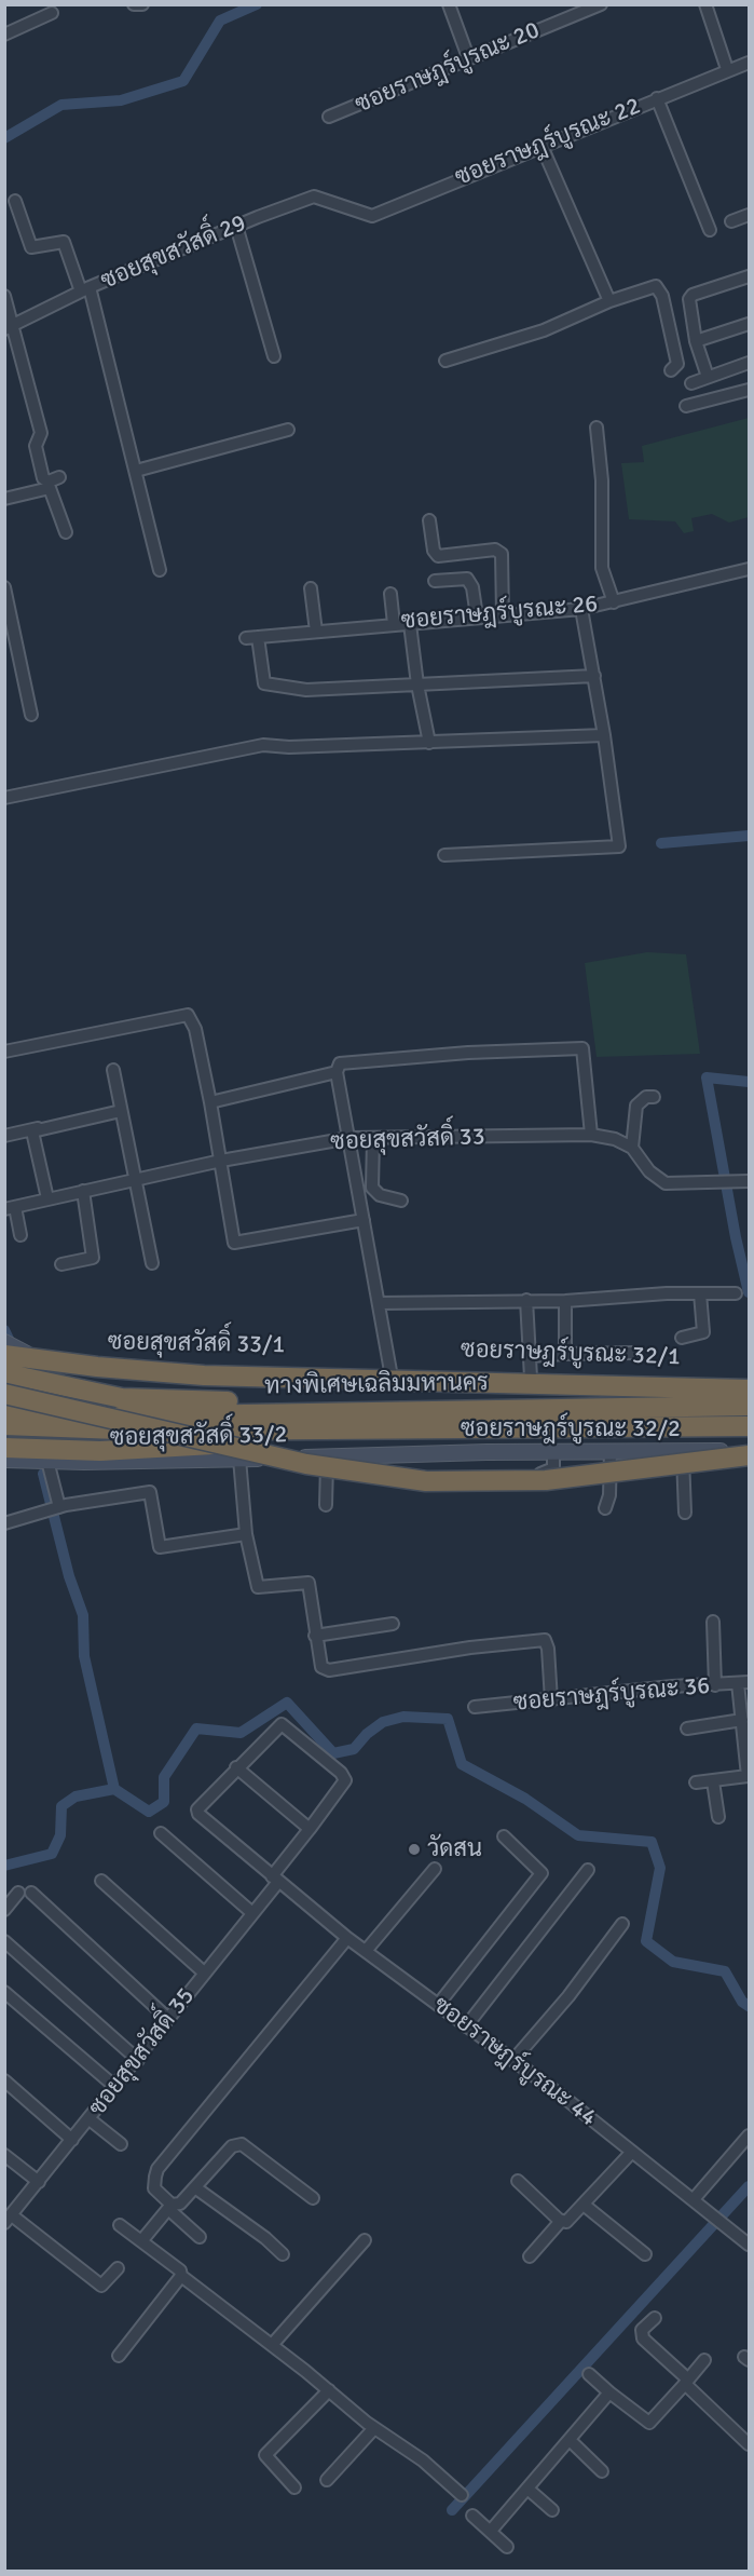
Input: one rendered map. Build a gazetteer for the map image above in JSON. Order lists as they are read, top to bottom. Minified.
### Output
{"streets":{"highway":["ทางพิเศษเฉลิมมหานคร"],"street":["ซอยราษฎร์บูรณะ 20","ซอยราษฎร์บูรณะ 22","ซอยสุขสวัสดิ์ 29","ซอยราษฎร์บูรณะ 26","ซอยสุขสวัสดิ์ 33","ซอยสุขสวัสดิ์ 33/1","ซอยราษฎร์บูรณะ 32/1","ซอยราษฎร์บูรณะ 32/2","ซอยสุขสวัสดิ์ 33/2","ซอยราษฎร์บูรณะ 36","ซอยสุขสวัสดิ์ 35","ซอยราษฎร์บูรณะ 44"]},"crossings":[["ซอยราษฎร์บูรณะ 22","ซอยสุขสวัสดิ์ 29"],["ซอยสุขสวัสดิ์ 33/1","ซอยราษฎร์บูรณะ 32/1"],["ซอยราษฎร์บูรณะ 32/2","ซอยสุขสวัสดิ์ 33/2"],["ซอยสุขสวัสดิ์ 35","ซอยราษฎร์บูรณะ 44"]],"places":["วัดสน"]}
